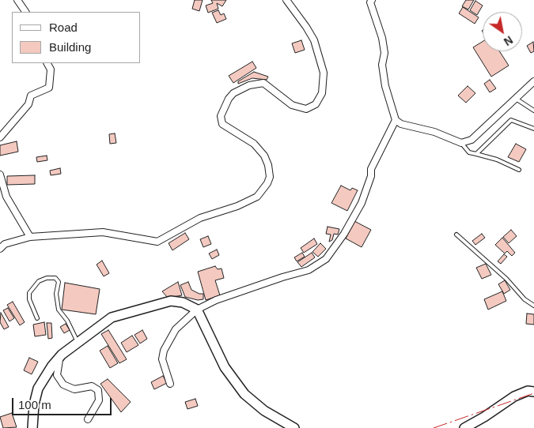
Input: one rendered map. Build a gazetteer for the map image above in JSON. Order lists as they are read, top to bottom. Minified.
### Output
{"legend":["Road","Building"],"scale_bar":"100 m","north":"bottom right"}
